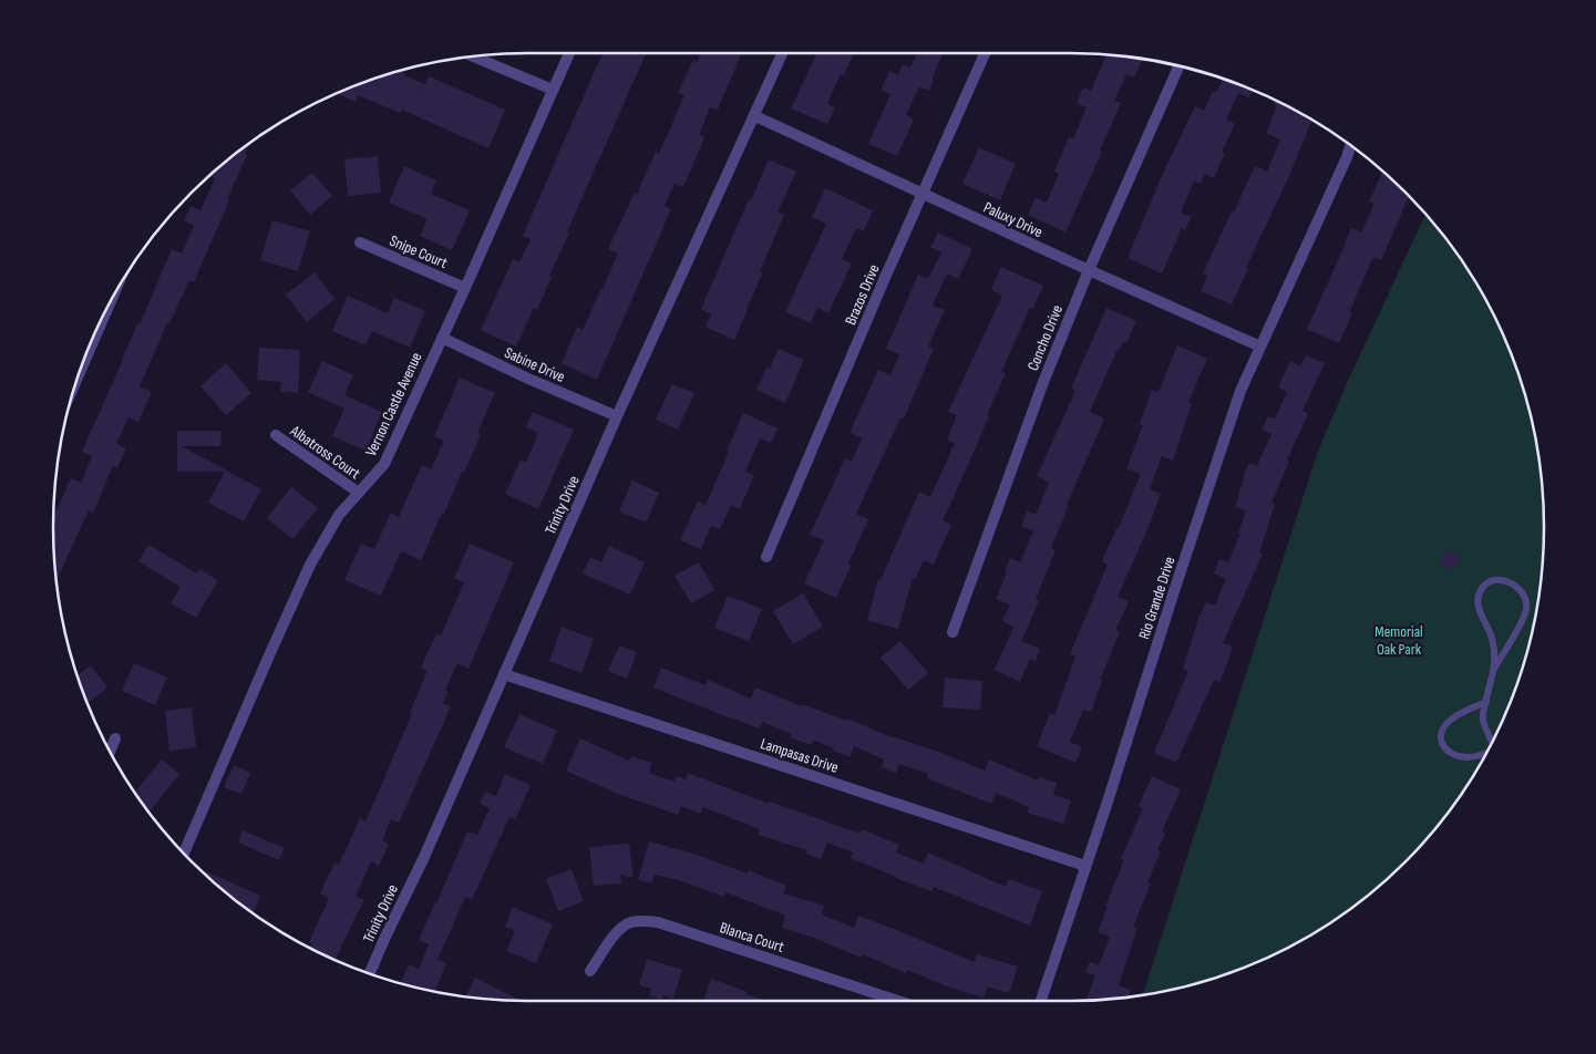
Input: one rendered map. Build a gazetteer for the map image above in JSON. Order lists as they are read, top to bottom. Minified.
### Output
{"streets":{"street":["Paluxy Drive","Snipe Court","Brazos Drive","Concho Drive","Sabine Drive","Vernon Castle Avenue","Albatross Court","Trinity Drive","Rio Grande Drive","Lampasas Drive","Blanca Court"]},"crossings":[["Paluxy Drive","Brazos Drive"],["Paluxy Drive","Concho Drive"],["Paluxy Drive","Trinity Drive"],["Paluxy Drive","Rio Grande Drive"],["Snipe Court","Vernon Castle Avenue"],["Sabine Drive","Vernon Castle Avenue"],["Sabine Drive","Trinity Drive"],["Vernon Castle Avenue","Albatross Court"],["Trinity Drive","Lampasas Drive"],["Rio Grande Drive","Lampasas Drive"]],"parks":["Memorial Oak Park"]}
